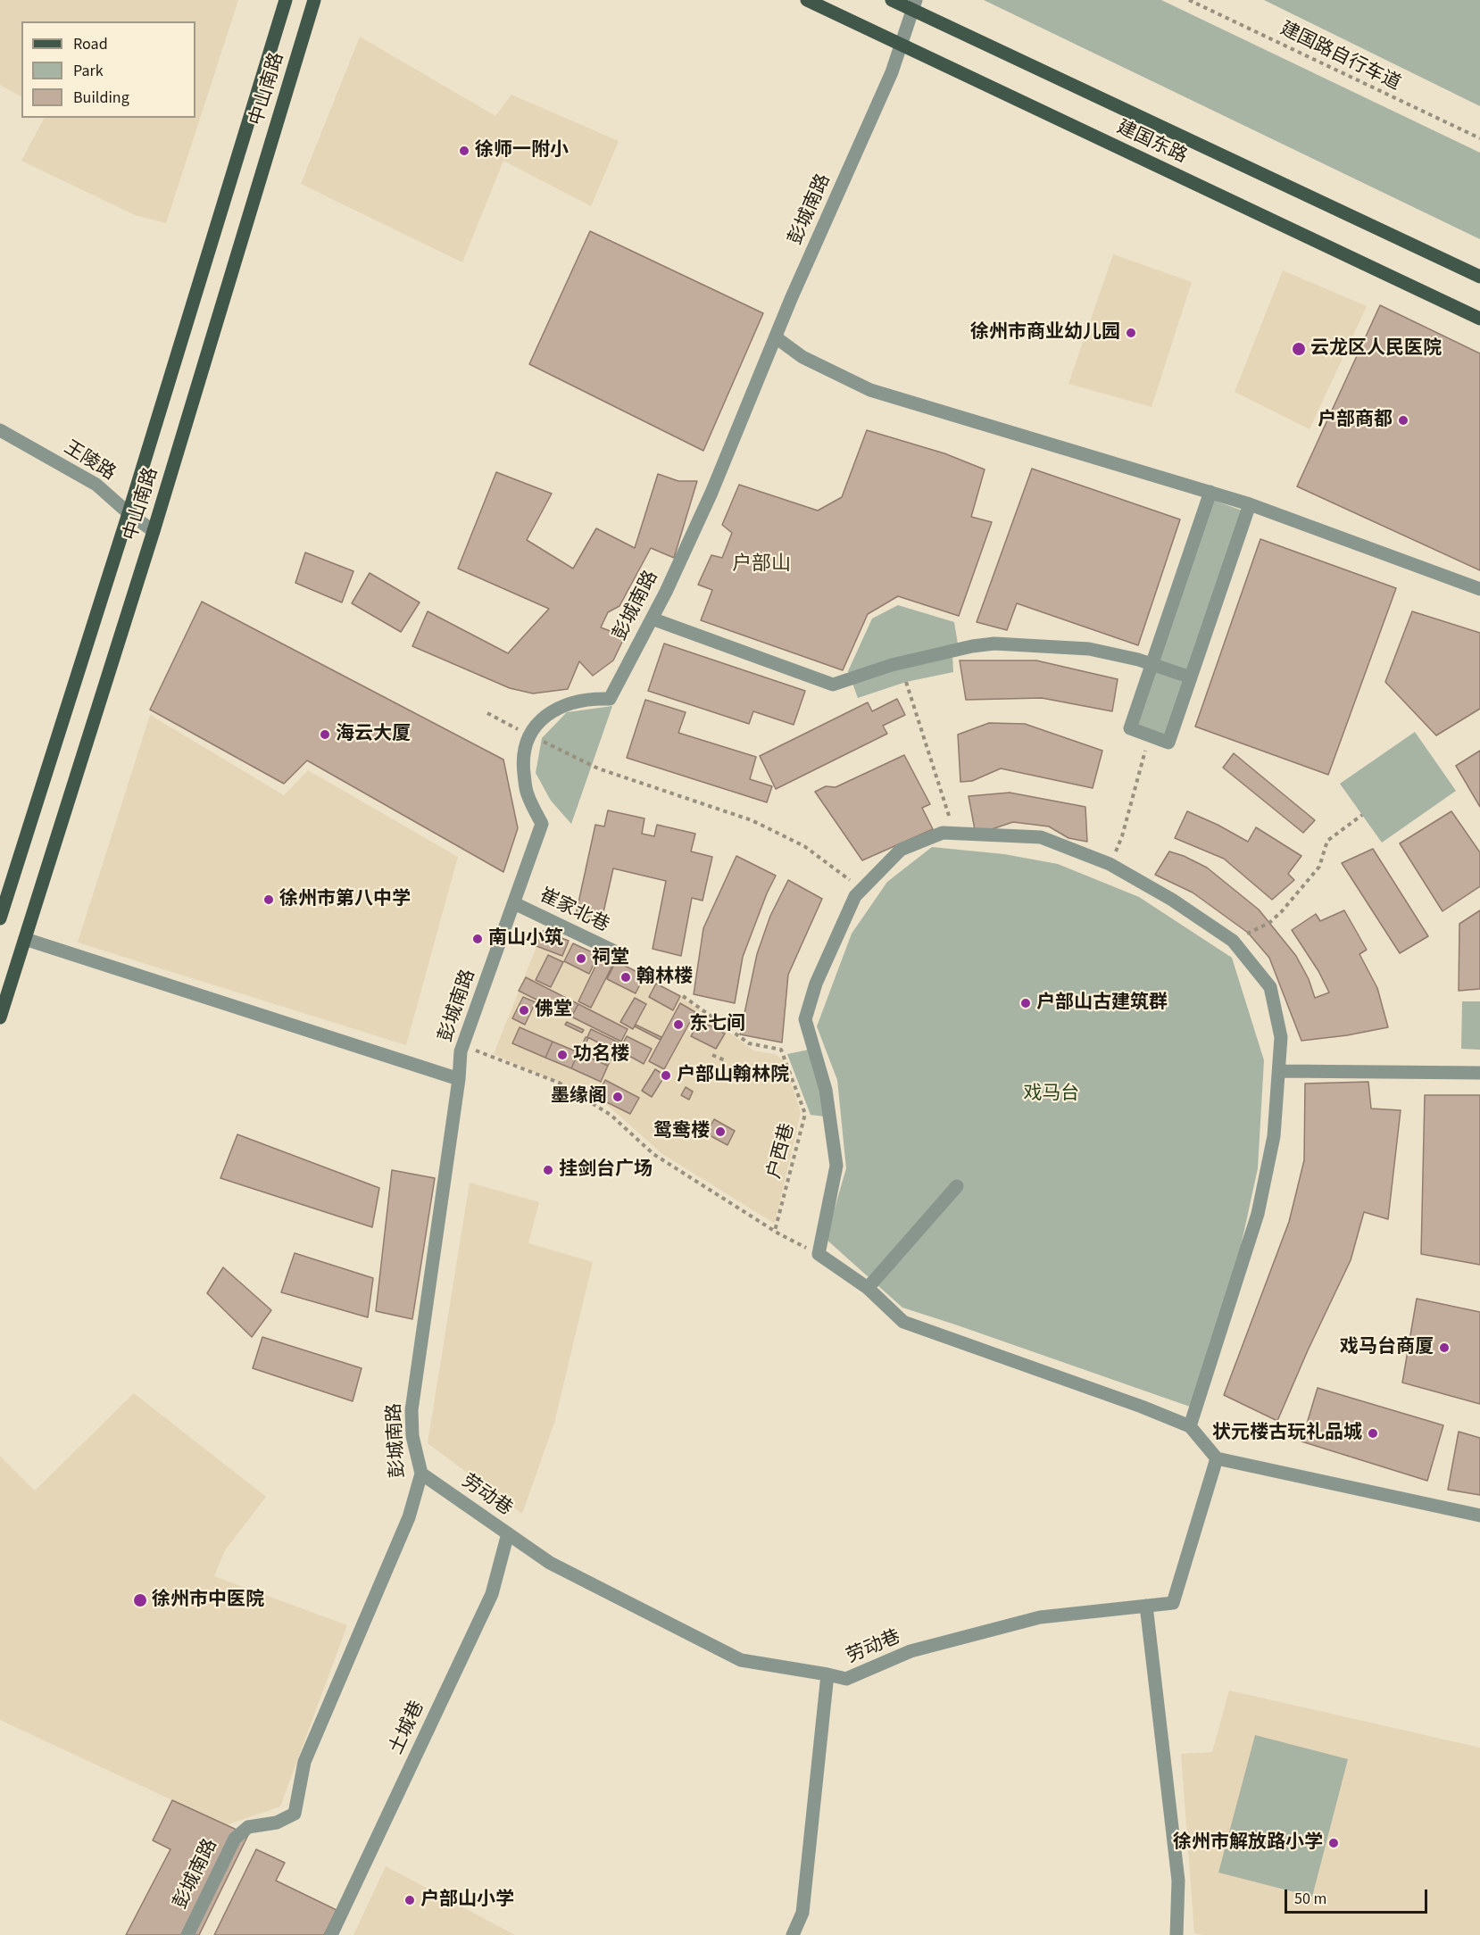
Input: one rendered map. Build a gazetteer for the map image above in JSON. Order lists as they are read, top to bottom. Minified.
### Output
{"streets":{"main road":["中山南路","建国东路"],"street":["彭城南路","王陵路","崔家北巷","劳动巷","土城巷"],"path":["建国路自行车道","户西巷"]},"crossings":[["中山南路","王陵路"],["建国东路","彭城南路"],["彭城南路","崔家北巷"],["彭城南路","劳动巷"],["劳动巷","土城巷"]],"districts":["户部山"],"parks":["戏马台"],"places":["徐师一附小","徐州市商业幼儿园","云龙区人民医院","户部商都","海云大厦","徐州市第八中学","南山小筑","祠堂","翰林楼","户部山古建筑群","佛堂","东七间","功名楼","户部山翰林院","墨缘阁","鸳鸯楼","挂剑台广场","戏马台商厦","状元楼古玩礼品城","徐州市中医院","徐州市解放路小学","户部山小学"],"legend":["Road","Park","Building"],"scale_bar":"50 m"}
